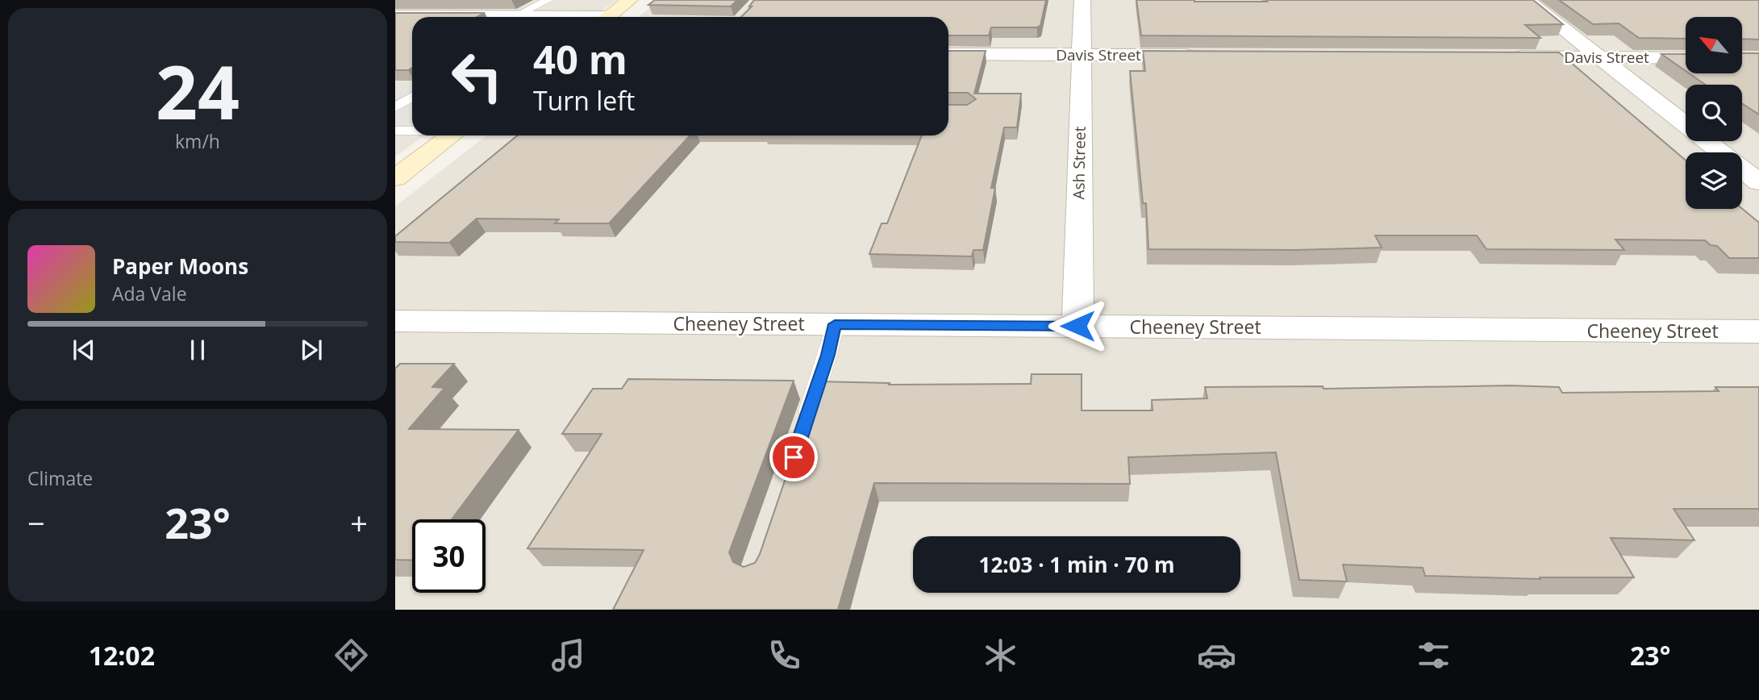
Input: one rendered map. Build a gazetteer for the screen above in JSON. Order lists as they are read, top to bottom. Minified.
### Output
{"streets":{"street":["Davis Street","Ash Street","Cheeney Street"]},"crossings":[["Davis Street","Ash Street"],["Ash Street","Cheeney Street"]],"north":"top left","page":{"tile":[["24","km/h"],"Climate"],"turn":["40 m","Turn left"],"song":["Paper Moons","Ada Vale"],"heat":["−","23°","+"],"limit":"30","trip":"12:03 · 1 min · 70 m","tabs":["12:02","23°"]}}
